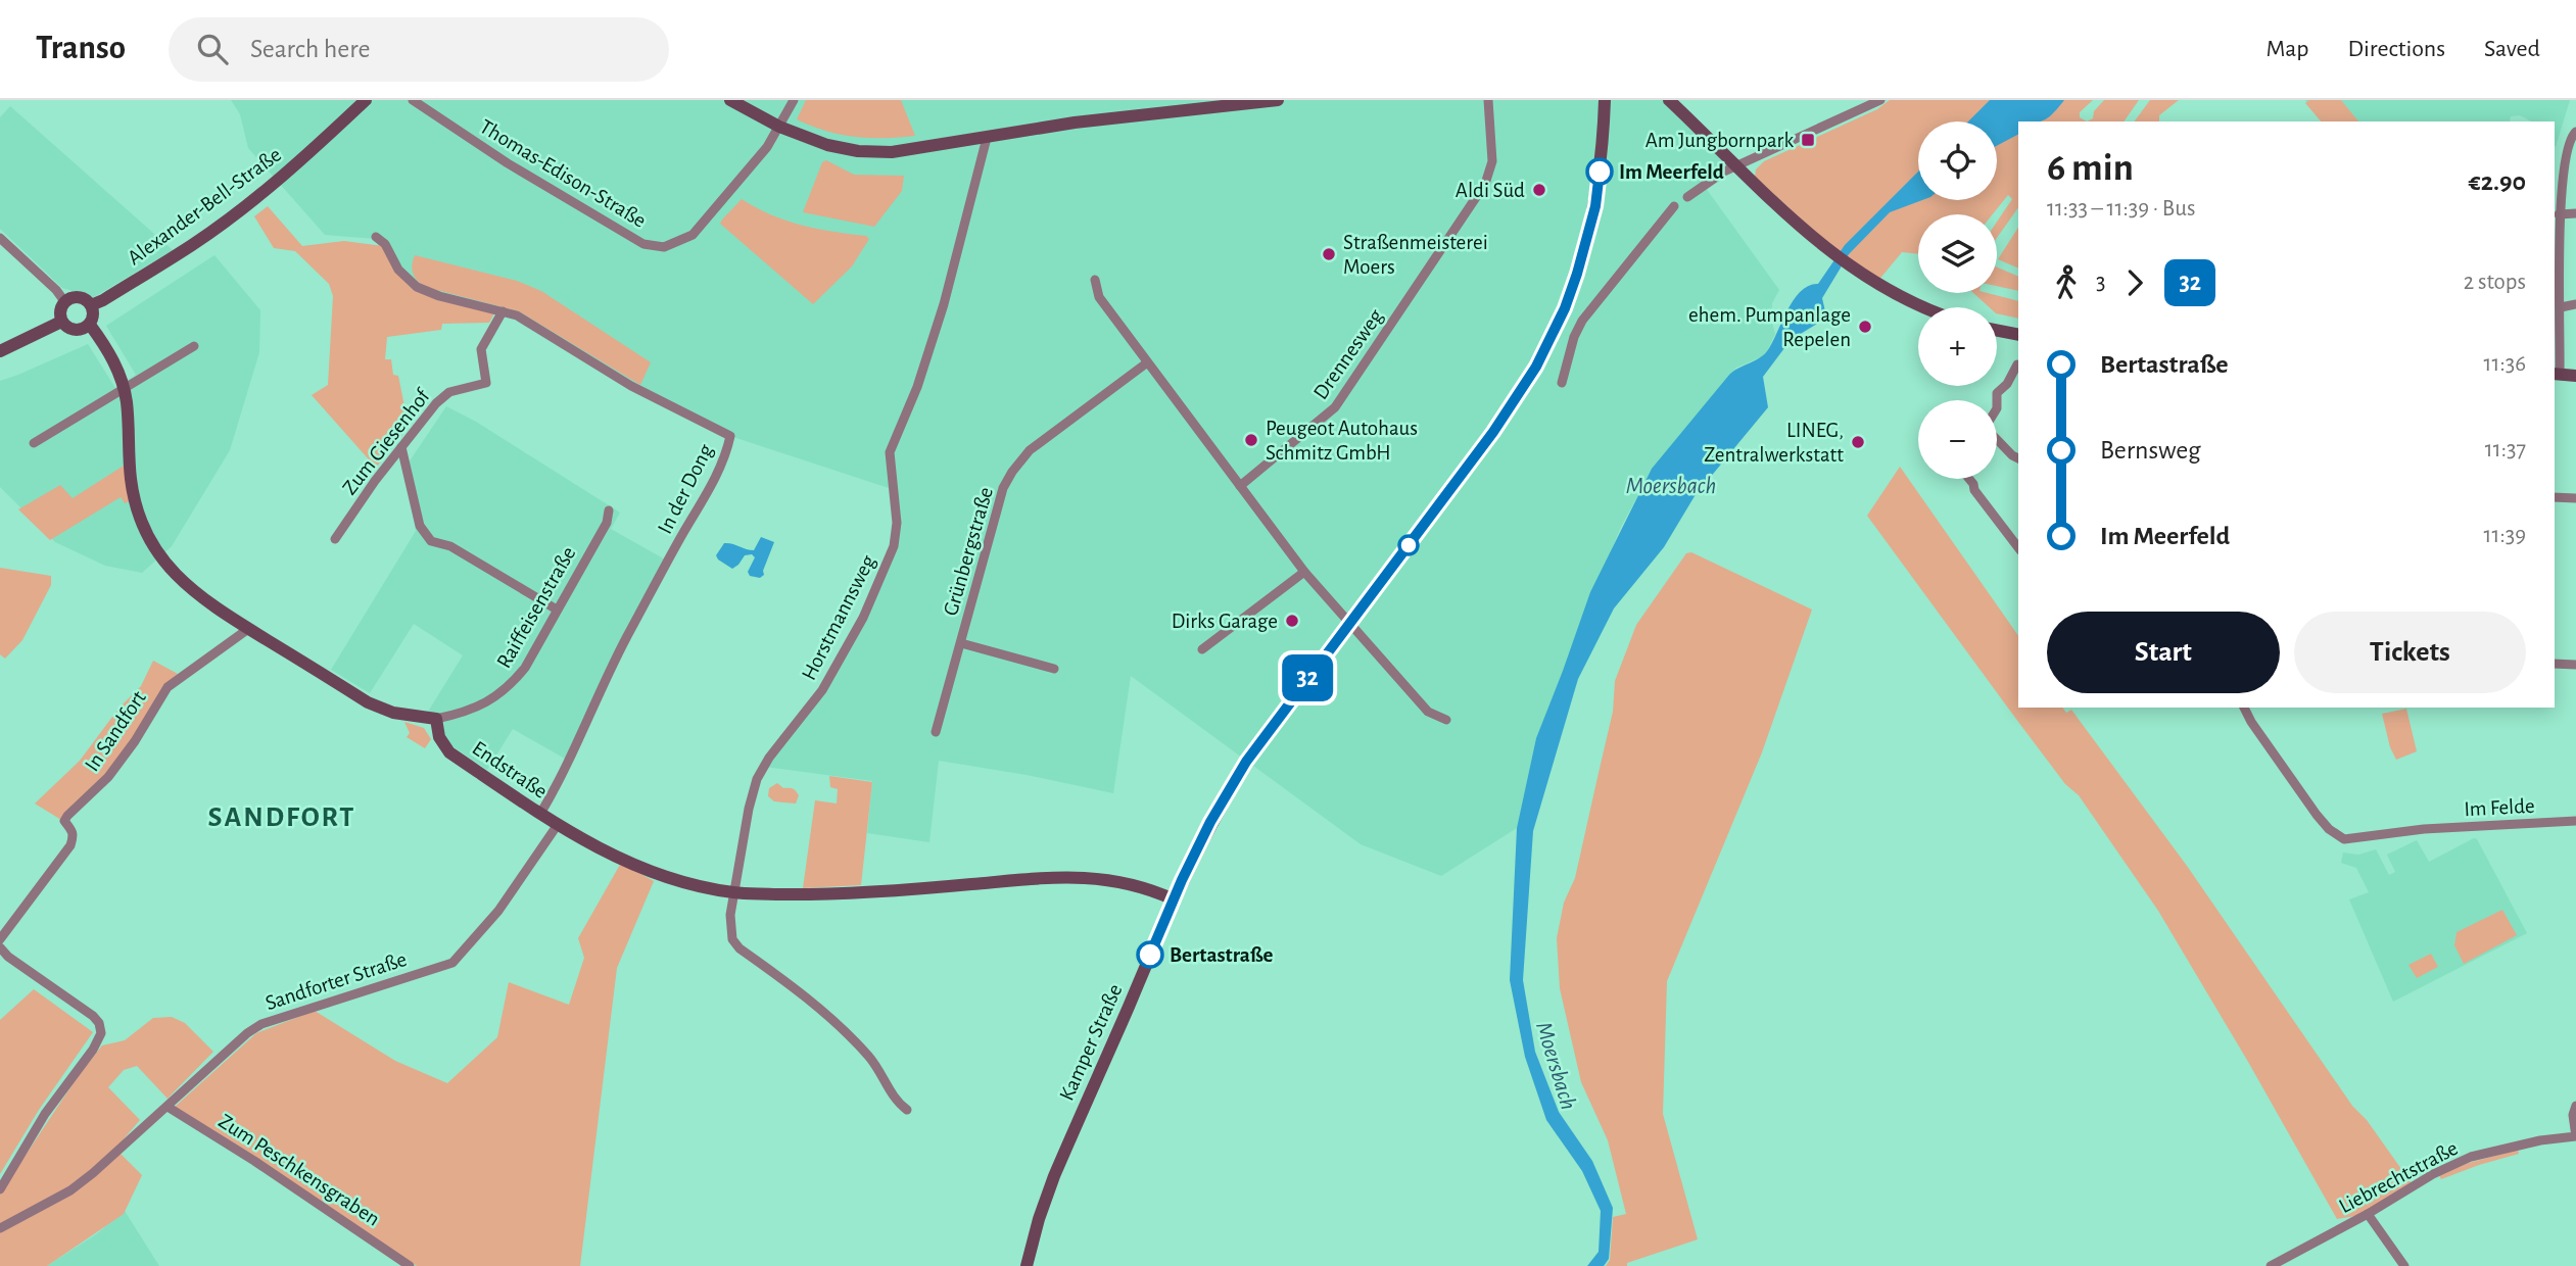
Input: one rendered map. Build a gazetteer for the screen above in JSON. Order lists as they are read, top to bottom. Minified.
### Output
{"streets":{"street":["Thomas-Edison-Straße","Alexander-Bell-Straße","Drennesweg","Zum Giesenhof","In der Dong","Grünbergstraße","Raiffeisenstraße","Horstmannsweg","In Sandfort","Endstraße","Im Felde","Sandforter Straße","Kamper Straße","Zum Peschkensgraben","Liebrechtstraße"]},"crossings":[["Zum Giesenhof","In der Dong"],["In der Dong","Endstraße"],["Raiffeisenstraße","Endstraße"],["Horstmannsweg","Endstraße"],["Endstraße","Sandforter Straße"],["Sandforter Straße","Zum Peschkensgraben"]],"districts":["SANDFORT"],"water":["Moersbach"],"places":{"transit":["Am Jungbornpark"],"other":["Im Meerfeld","Aldi Süd","Straßenmeisterei Moers","ehem. Pumpanlage Repelen","Peugeot Autohaus Schmitz GmbH","LINEG, Zentralwerkstatt","Dirks Garage","Bertastraße"]},"lines":["bus line 32"],"page":{"header":"Transo","search":"Search here","nav":["Map","Directions","Saved"],"on_map":"32","map_buttons":["+","−"],"heading":["6 min","11:33 – 11:39 · Bus","€2.90"],"legs":["3","32","2 stops"],"list":[{"name":"Bertastraße","value":"11:36"},{"name":"Bernsweg","value":"11:37"},{"name":"Im Meerfeld","value":"11:39"}],"buttons":["Start","Tickets"]}}
